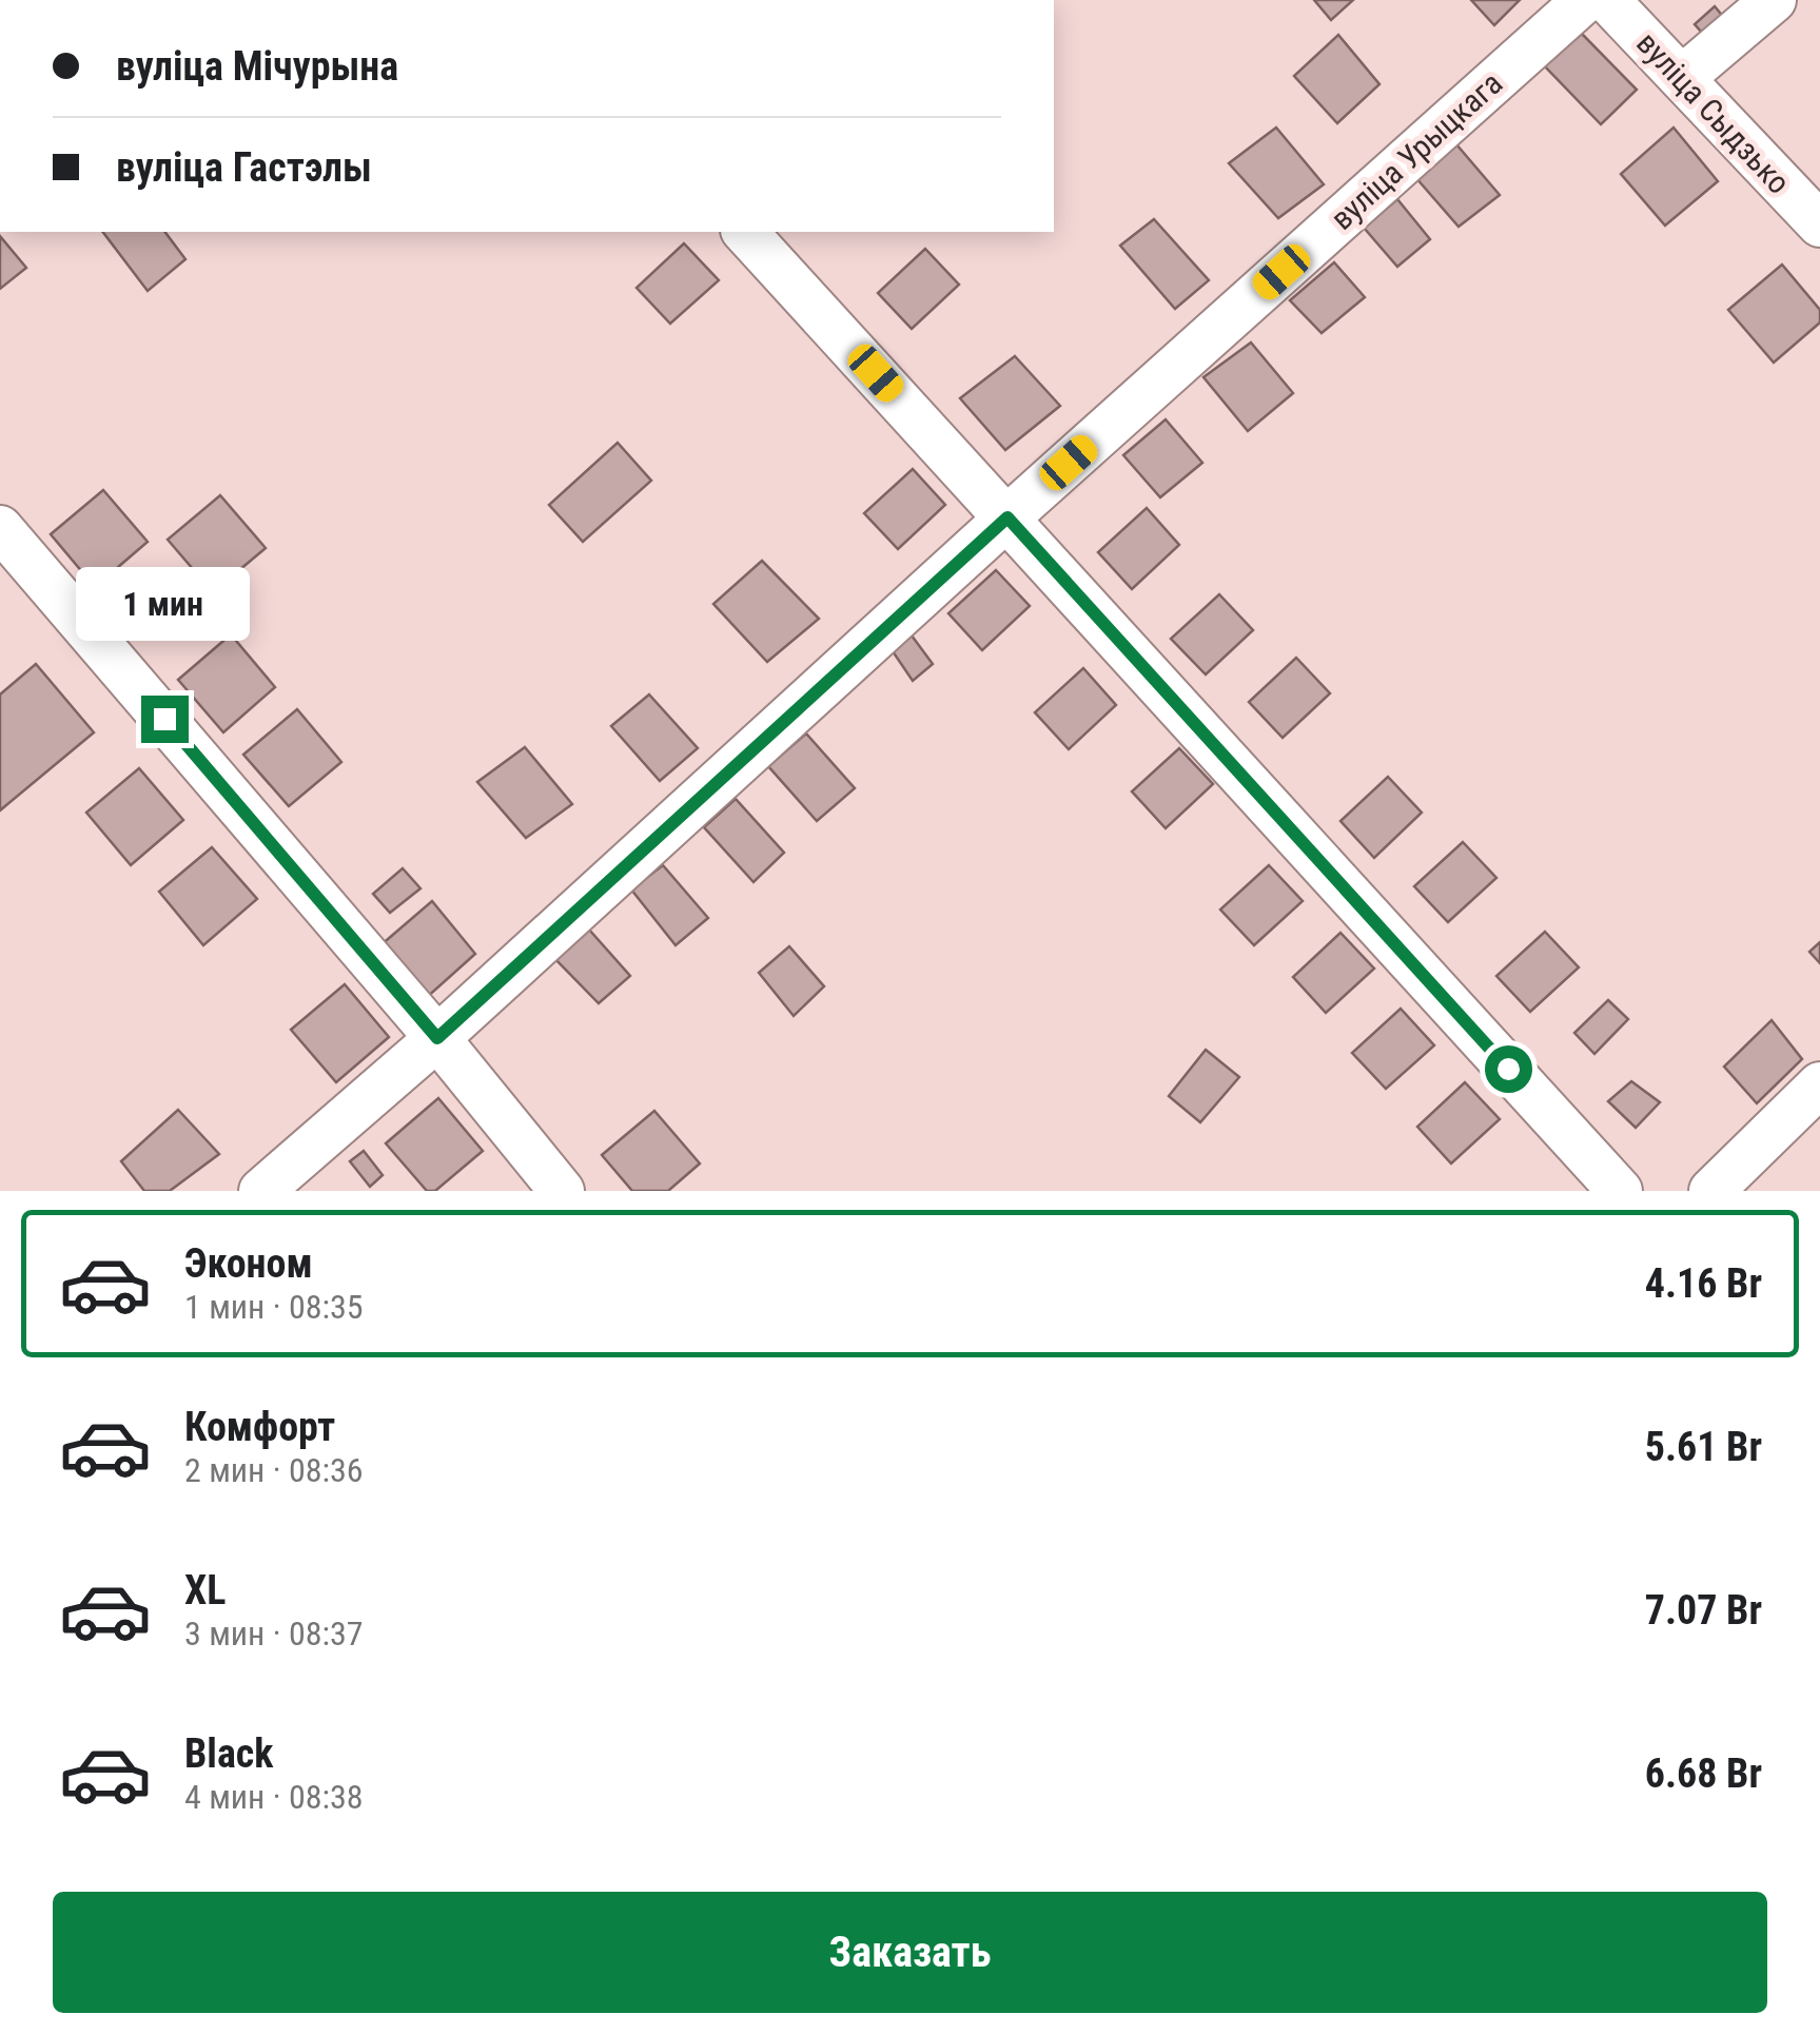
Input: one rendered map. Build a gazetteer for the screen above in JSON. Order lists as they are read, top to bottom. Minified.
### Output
{"streets":{"street":["вуліца Сыдзько","вуліца Урыцкага"]},"page":{"banner":["вуліца Мічурына","вуліца Гастэлы"],"bubble":"1 мин","list":[{"name":"Эконом","note":"1 мин · 08:35","value":"4.16 Br"},{"name":"Комфорт","note":"2 мин · 08:36","value":"5.61 Br"},{"name":"XL","note":"3 мин · 08:37","value":"7.07 Br"},{"name":"Black","note":"4 мин · 08:38","value":"6.68 Br"}],"buttons":"Заказать"}}
